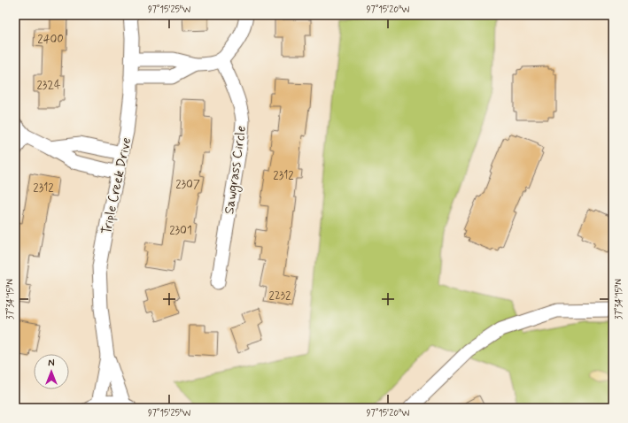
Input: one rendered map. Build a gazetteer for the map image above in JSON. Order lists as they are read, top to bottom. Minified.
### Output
{"streets":{"street":["Sawgrass Circle","Triple Creek Drive"]},"house_numbers":["2400","2324","2312","2307","2312","2301","2232"],"north":"top","coordinates":["97°15'25\"W","97°15'20\"W","37°34'15\"N"]}
